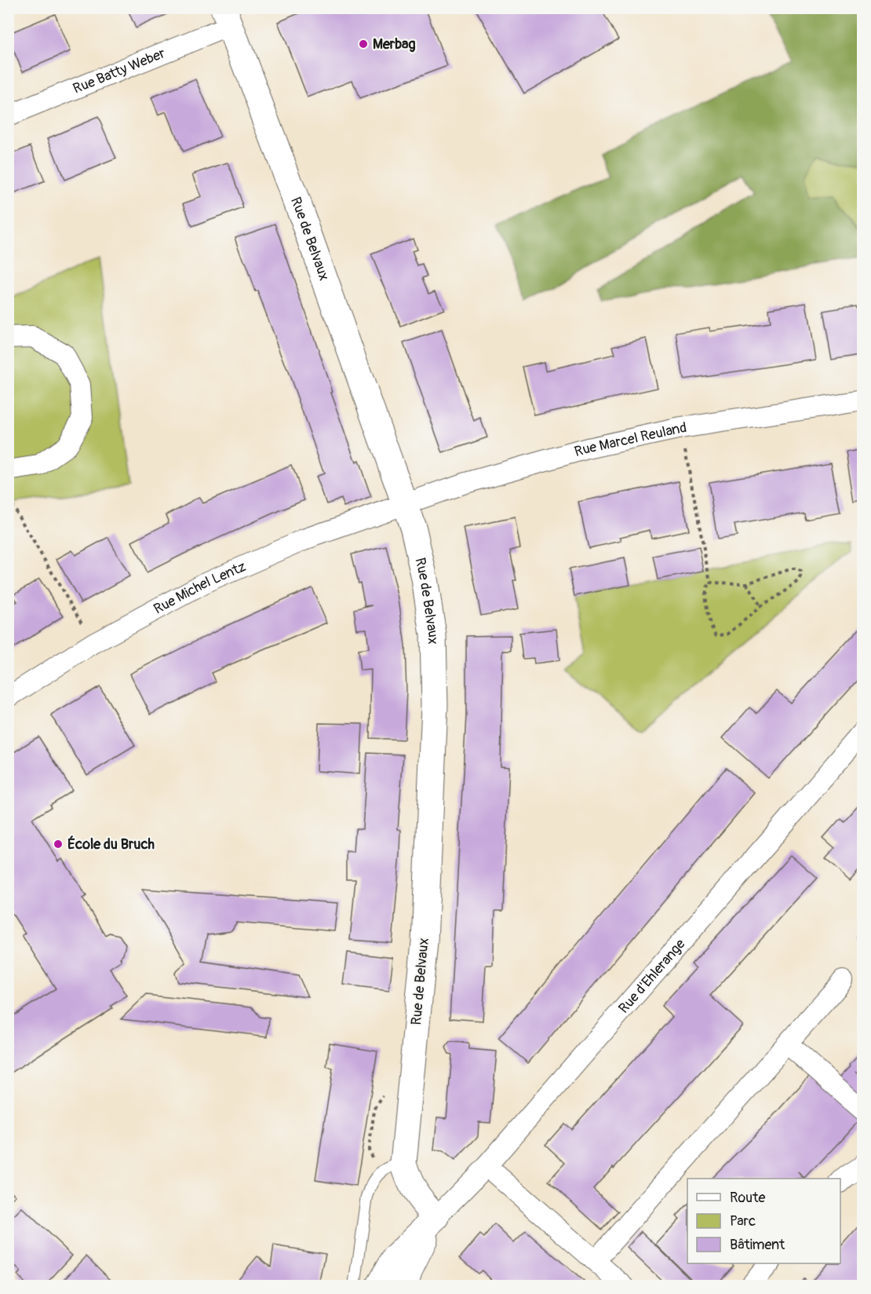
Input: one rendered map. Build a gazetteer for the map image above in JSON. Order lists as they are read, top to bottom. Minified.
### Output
{"streets":{"street":["Rue Batty Weber","Rue de Belvaux","Rue Marcel Reuland","Rue Michel Lentz","Rue d'Ehlerange"]},"crossings":[["Rue Batty Weber","Rue de Belvaux"],["Rue de Belvaux","Rue Marcel Reuland"],["Rue de Belvaux","Rue Michel Lentz"],["Rue de Belvaux","Rue d'Ehlerange"],["Rue Marcel Reuland","Rue Michel Lentz"]],"places":["Merbag","École du Bruch"],"legend":["Route","Parc","Bâtiment"]}
